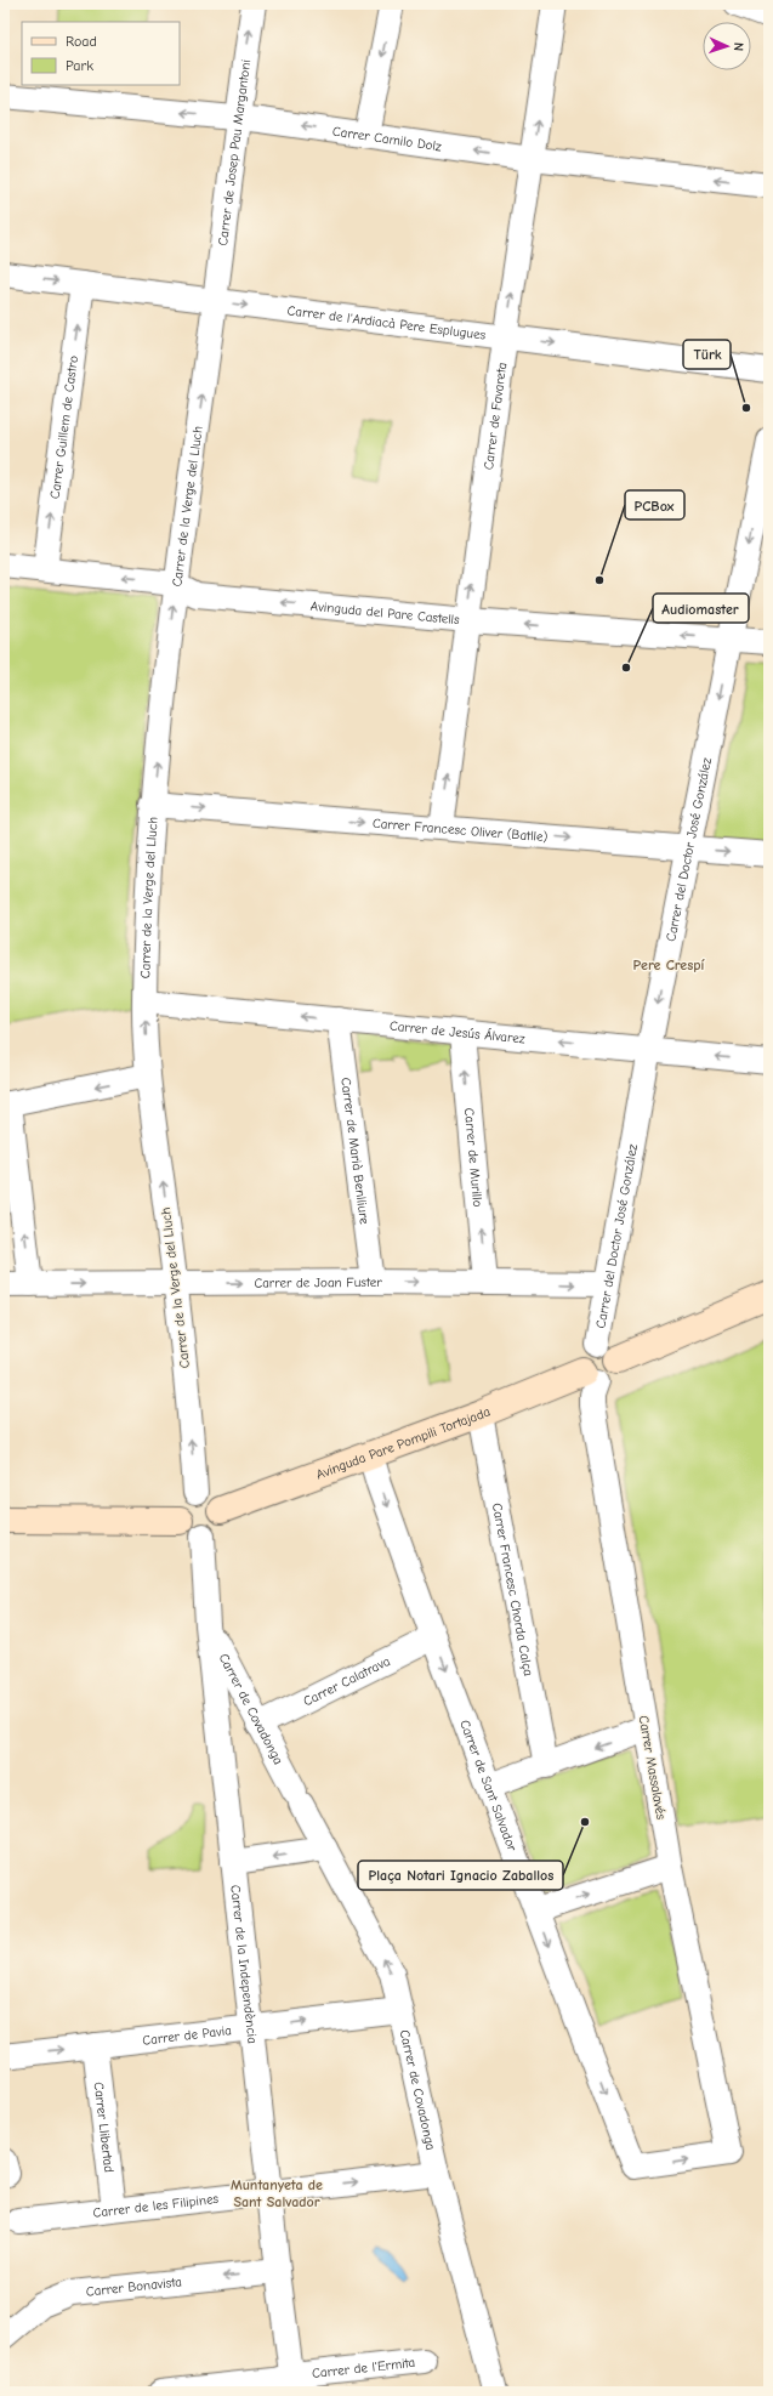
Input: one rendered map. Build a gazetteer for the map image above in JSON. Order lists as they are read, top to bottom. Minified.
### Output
{"streets":{"street":["Carrer Camilo Dolz","Carrer de Josep Pau Margantoni","Carrer de l'Ardiacà Pere Esplugues","Carrer de Favareta","Carrer Guillem de Castro","Carrer de la Verge del Lluch","Avinguda del Pare Castells","Carrer Francesc Oliver (Batlle)","Carrer del Doctor José González","Carrer de Jesús Álvarez","Carrer de Marià Benlliure","Carrer de Murillo","Carrer de Joan Fuster","Avinguda Pare Pompili Tortajada","Carrer Francesc Chorda Calça","Carrer Calatrava","Carrer de Covadonga","Carrer Massalavés","Carrer de Sant Salvador","Carrer de la Independència","Carrer de Pavia","Carrer Llibertad","Carrer de les Filipines","Carrer Bonavista","Carrer de l'Ermita"]},"crossings":[["Carrer Camilo Dolz","Carrer de Josep Pau Margantoni"],["Carrer Camilo Dolz","Carrer de Favareta"],["Carrer de Josep Pau Margantoni","Carrer de l'Ardiacà Pere Esplugues"],["Carrer de Josep Pau Margantoni","Carrer de la Verge del Lluch"],["Carrer de l'Ardiacà Pere Esplugues","Carrer de Favareta"],["Carrer de l'Ardiacà Pere Esplugues","Carrer Guillem de Castro"],["Carrer de l'Ardiacà Pere Esplugues","Carrer de la Verge del Lluch"],["Carrer de Favareta","Avinguda del Pare Castells"],["Carrer de Favareta","Carrer Francesc Oliver (Batlle)"],["Carrer Guillem de Castro","Avinguda del Pare Castells"],["Carrer de la Verge del Lluch","Avinguda del Pare Castells"],["Carrer de la Verge del Lluch","Carrer Francesc Oliver (Batlle)"],["Carrer de la Verge del Lluch","Carrer de Jesús Álvarez"],["Carrer de la Verge del Lluch","Carrer de Joan Fuster"],["Carrer de la Verge del Lluch","Avinguda Pare Pompili Tortajada"],["Carrer de la Verge del Lluch","Carrer de la Independència"],["Avinguda del Pare Castells","Carrer del Doctor José González"],["Carrer Francesc Oliver (Batlle)","Carrer del Doctor José González"],["Carrer del Doctor José González","Carrer de Jesús Álvarez"],["Carrer del Doctor José González","Carrer de Joan Fuster"],["Carrer del Doctor José González","Avinguda Pare Pompili Tortajada"],["Carrer del Doctor José González","Carrer Massalavés"],["Carrer de Jesús Álvarez","Carrer de Marià Benlliure"],["Carrer de Jesús Álvarez","Carrer de Murillo"],["Carrer de Marià Benlliure","Carrer de Joan Fuster"],["Carrer de Murillo","Carrer de Joan Fuster"],["Avinguda Pare Pompili Tortajada","Carrer Francesc Chorda Calça"],["Avinguda Pare Pompili Tortajada","Carrer Massalavés"],["Avinguda Pare Pompili Tortajada","Carrer de Sant Salvador"],["Avinguda Pare Pompili Tortajada","Carrer de la Independència"],["Carrer Calatrava","Carrer de Covadonga"],["Carrer Calatrava","Carrer de Sant Salvador"],["Carrer de Covadonga","Carrer de la Independència"],["Carrer de Covadonga","Carrer de Pavia"],["Carrer de Covadonga","Carrer de les Filipines"],["Carrer Massalavés","Carrer de Sant Salvador"],["Carrer de la Independència","Carrer de Pavia"],["Carrer de la Independència","Carrer de les Filipines"],["Carrer de la Independència","Carrer Bonavista"],["Carrer de la Independència","Carrer de l'Ermita"],["Carrer de Pavia","Carrer Llibertad"],["Carrer Llibertad","Carrer de les Filipines"]],"one_way":["Carrer Camilo Dolz","Carrer de l'Ardiacà Pere Esplugues","Carrer de Favareta","Carrer Guillem de Castro","Carrer de la Verge del Lluch","Avinguda del Pare Castells","Carrer Francesc Oliver (Batlle)","Carrer del Doctor José González","Carrer de Jesús Álvarez","Carrer de Murillo","Carrer de Joan Fuster","Carrer de Sant Salvador","Carrer de les Filipines","Carrer Bonavista"],"districts":["Pere Crespí","Muntanyeta de Sant Salvador"],"places":["Türk","PCBox","Audiomaster","Plaça Notari Ignacio Zaballos"],"legend":["Road","Park"],"north":"right"}
